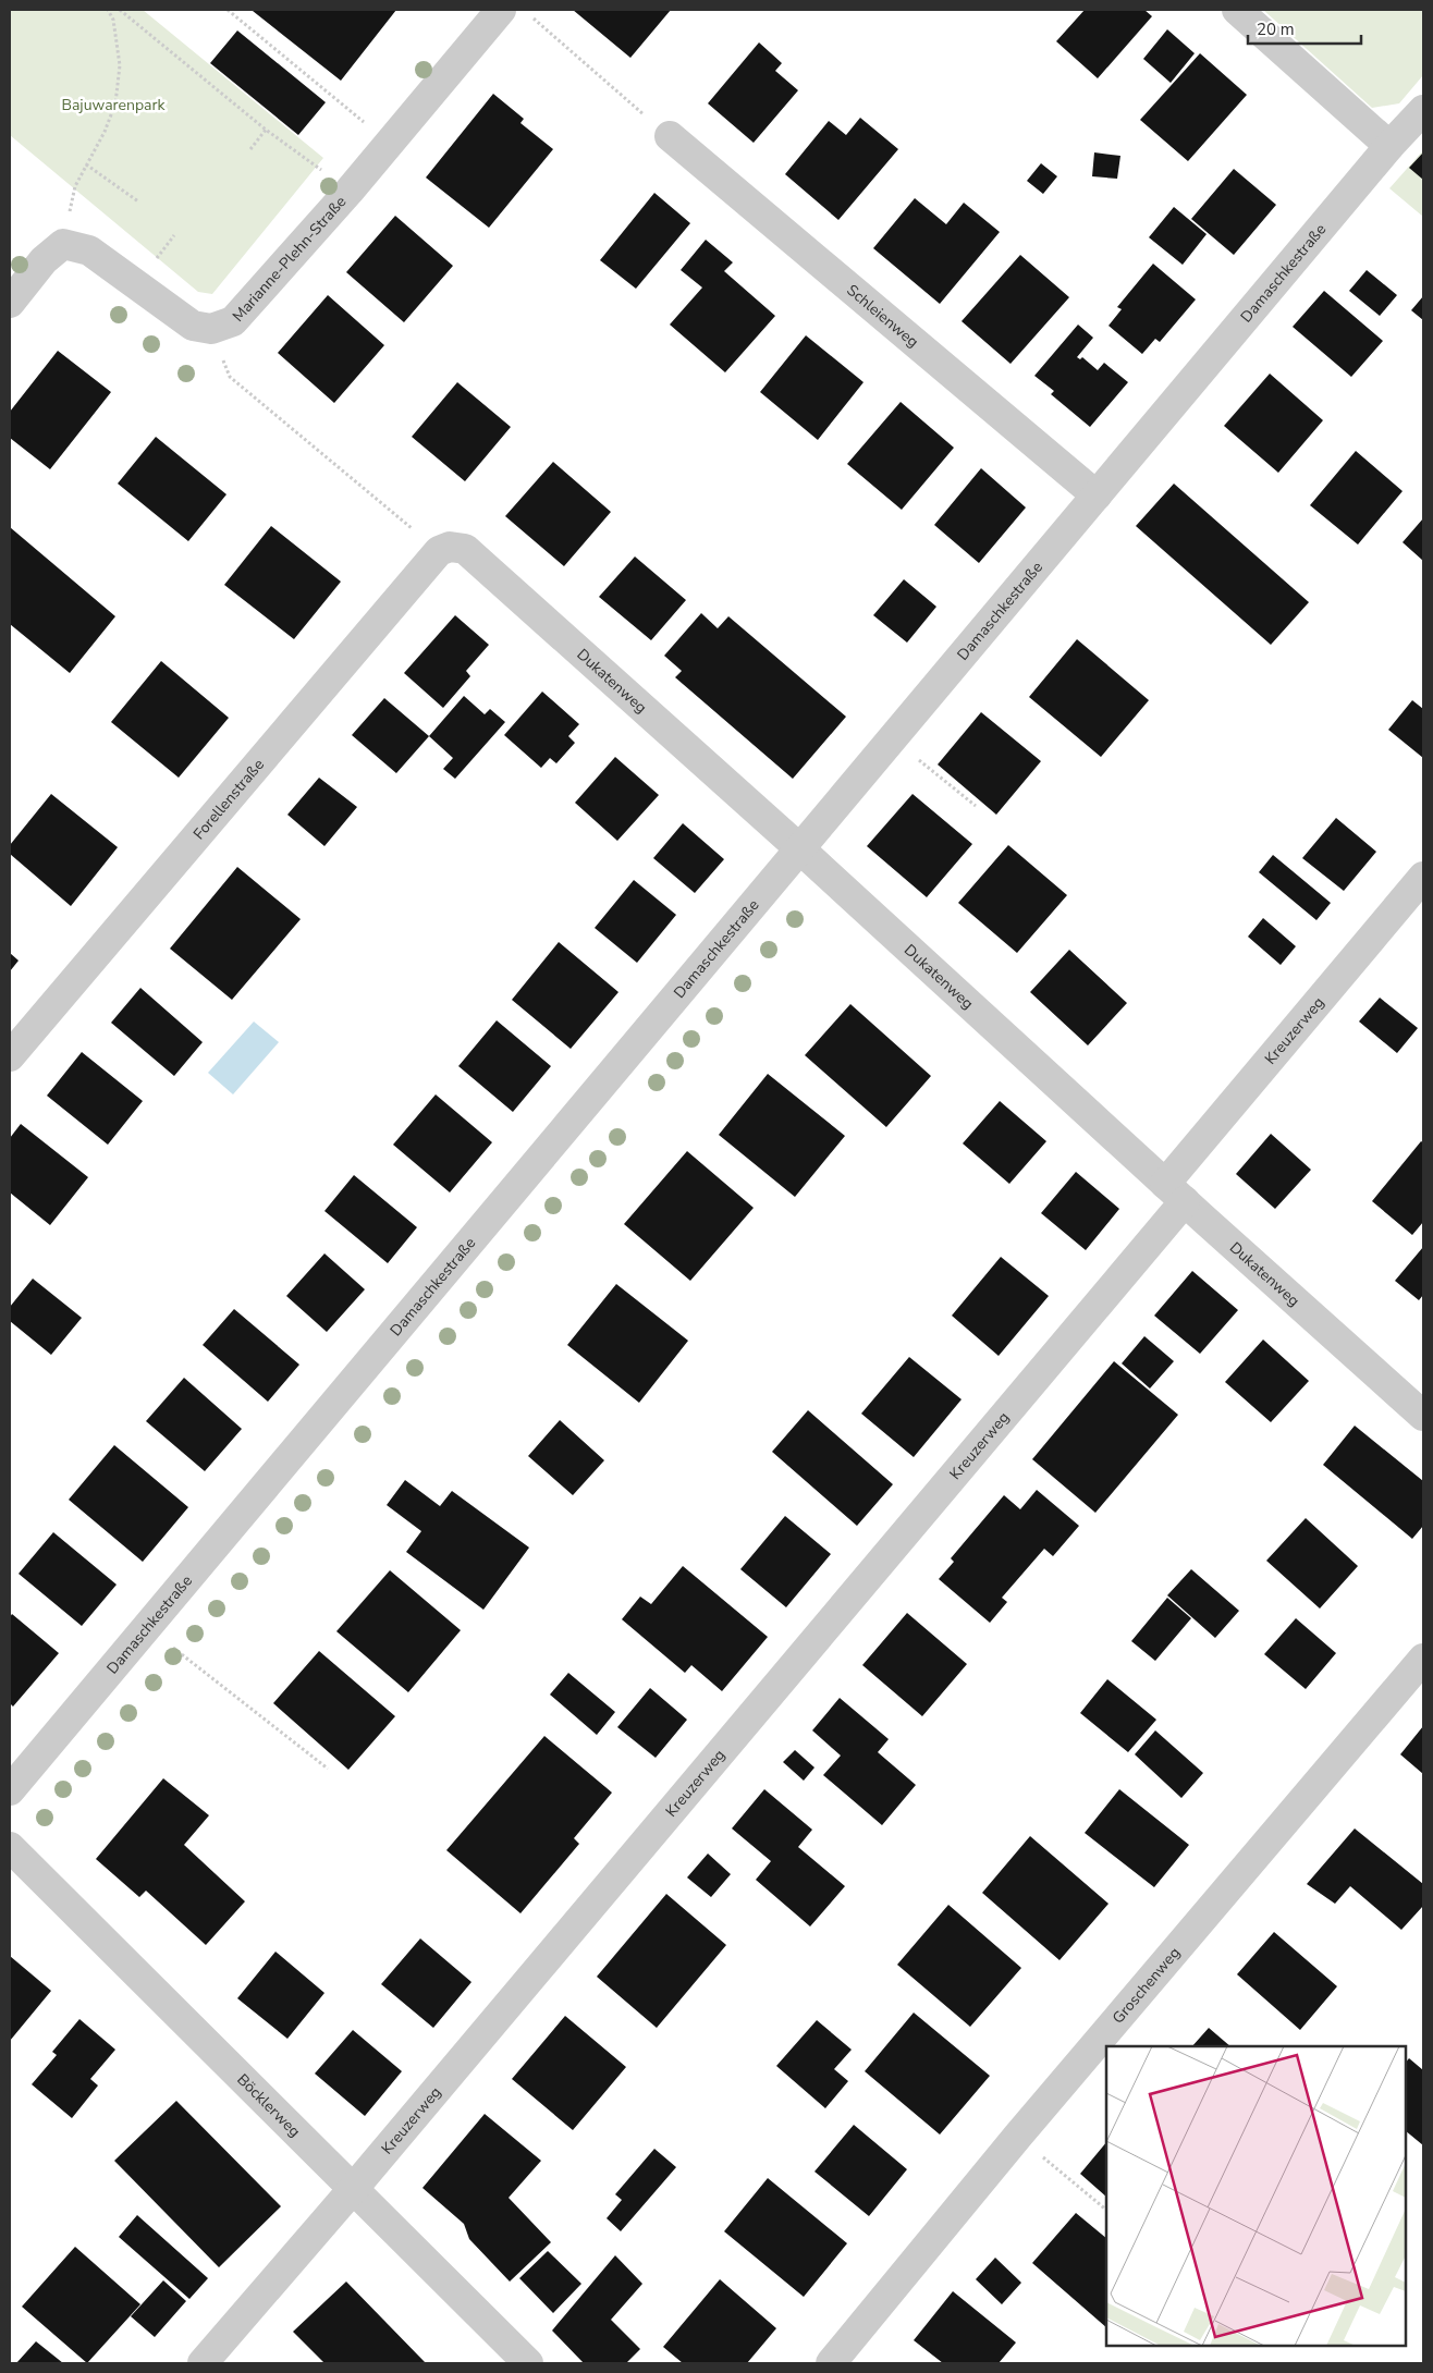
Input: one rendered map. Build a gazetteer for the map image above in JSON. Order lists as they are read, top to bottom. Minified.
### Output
{"streets":{"street":["Marianne-Plehn-Straße","Damaschkestraße","Schleienweg","Dukatenweg","Forellenstraße","Kreuzerweg","Groschenweg","Böcklerweg"]},"crossings":[["Damaschkestraße","Schleienweg"],["Damaschkestraße","Dukatenweg"],["Dukatenweg","Forellenstraße"],["Dukatenweg","Kreuzerweg"],["Kreuzerweg","Böcklerweg"]],"parks":["Bajuwarenpark"],"scale_bar":"20 m"}
